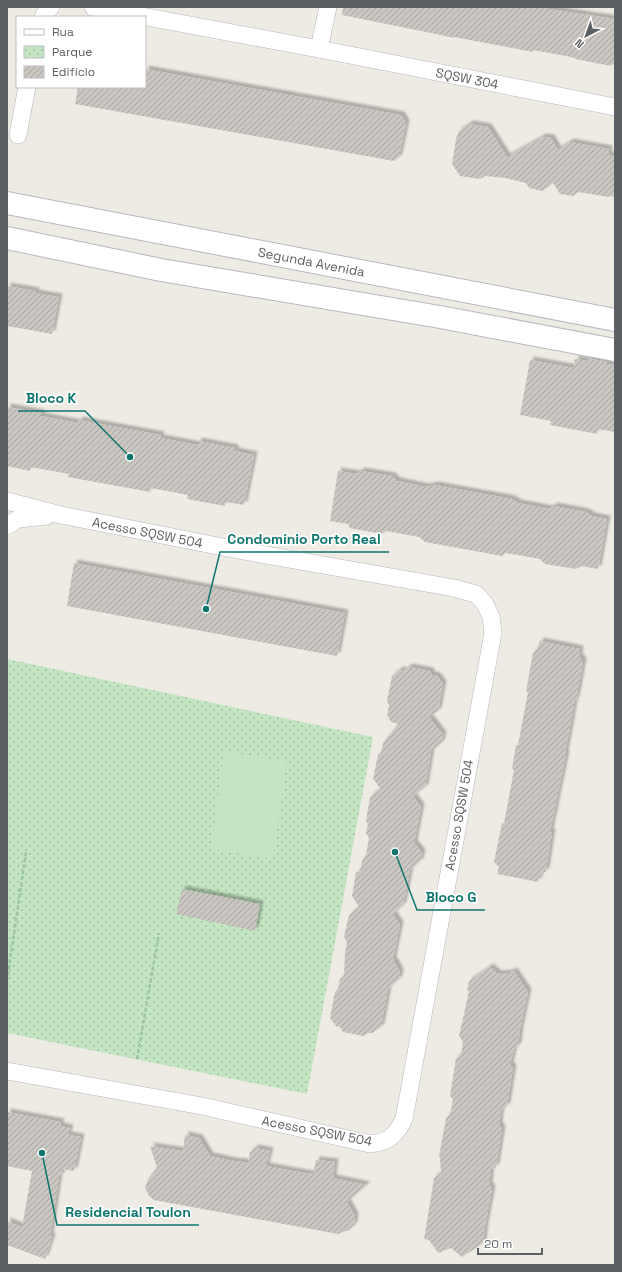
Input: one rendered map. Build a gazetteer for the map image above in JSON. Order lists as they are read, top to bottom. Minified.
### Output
{"streets":{"street":["SQSW 304","Segunda Avenida","Acesso SQSW 504"]},"places":["Bloco K","Condomínio Porto Real","Bloco G","Residencial Toulon"],"legend":["Rua","Parque","Edifício"],"scale_bar":"20 m","north":"bottom left"}
